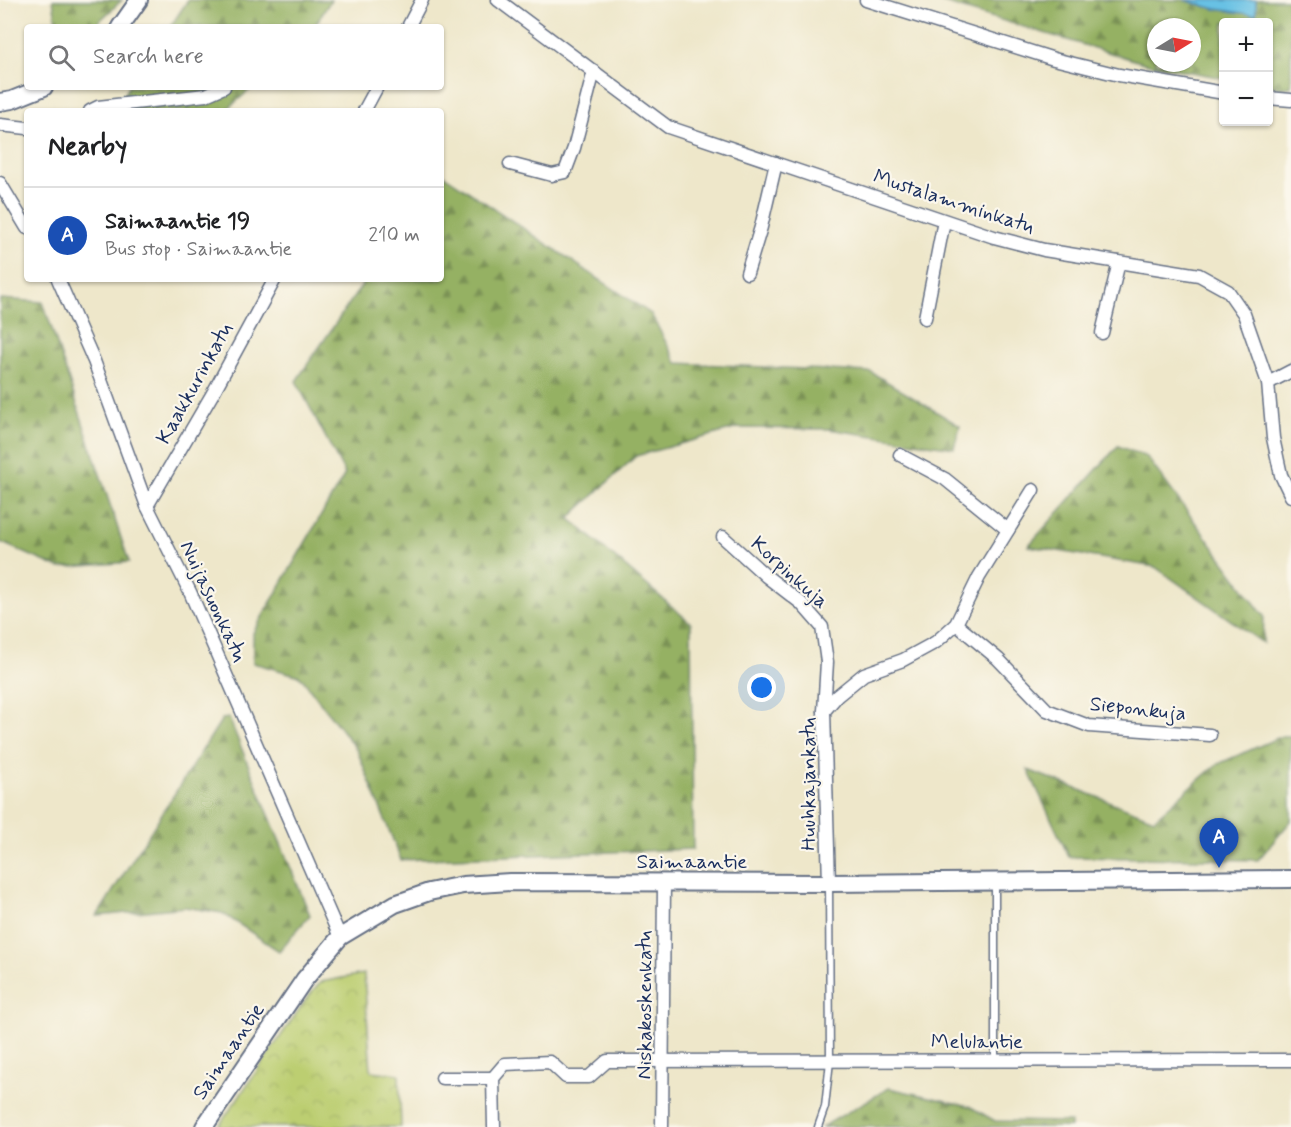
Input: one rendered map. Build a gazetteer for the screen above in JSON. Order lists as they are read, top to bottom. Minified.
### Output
{"streets":{"street":["Mustalamminkatu","Kaakkurinkatu","Korpinkuja","Nuijasuonkatu","Sieponkuja","Huuhkajankatu","Saimaantie","Niskakoskenkatu","Melulantie"]},"crossings":[["Kaakkurinkatu","Nuijasuonkatu"],["Korpinkuja","Huuhkajankatu"],["Nuijasuonkatu","Saimaantie"],["Sieponkuja","Huuhkajankatu"],["Huuhkajankatu","Saimaantie"],["Saimaantie","Niskakoskenkatu"],["Niskakoskenkatu","Melulantie"]],"north":"right","page":{"map_buttons":["+","−"],"search":"Search here","heading":"Nearby","list":[{"mark":"A","name":"Saimaantie 19","note":"Bus stop · Saimaantie","value":"210 m"}],"pins":"A"}}
